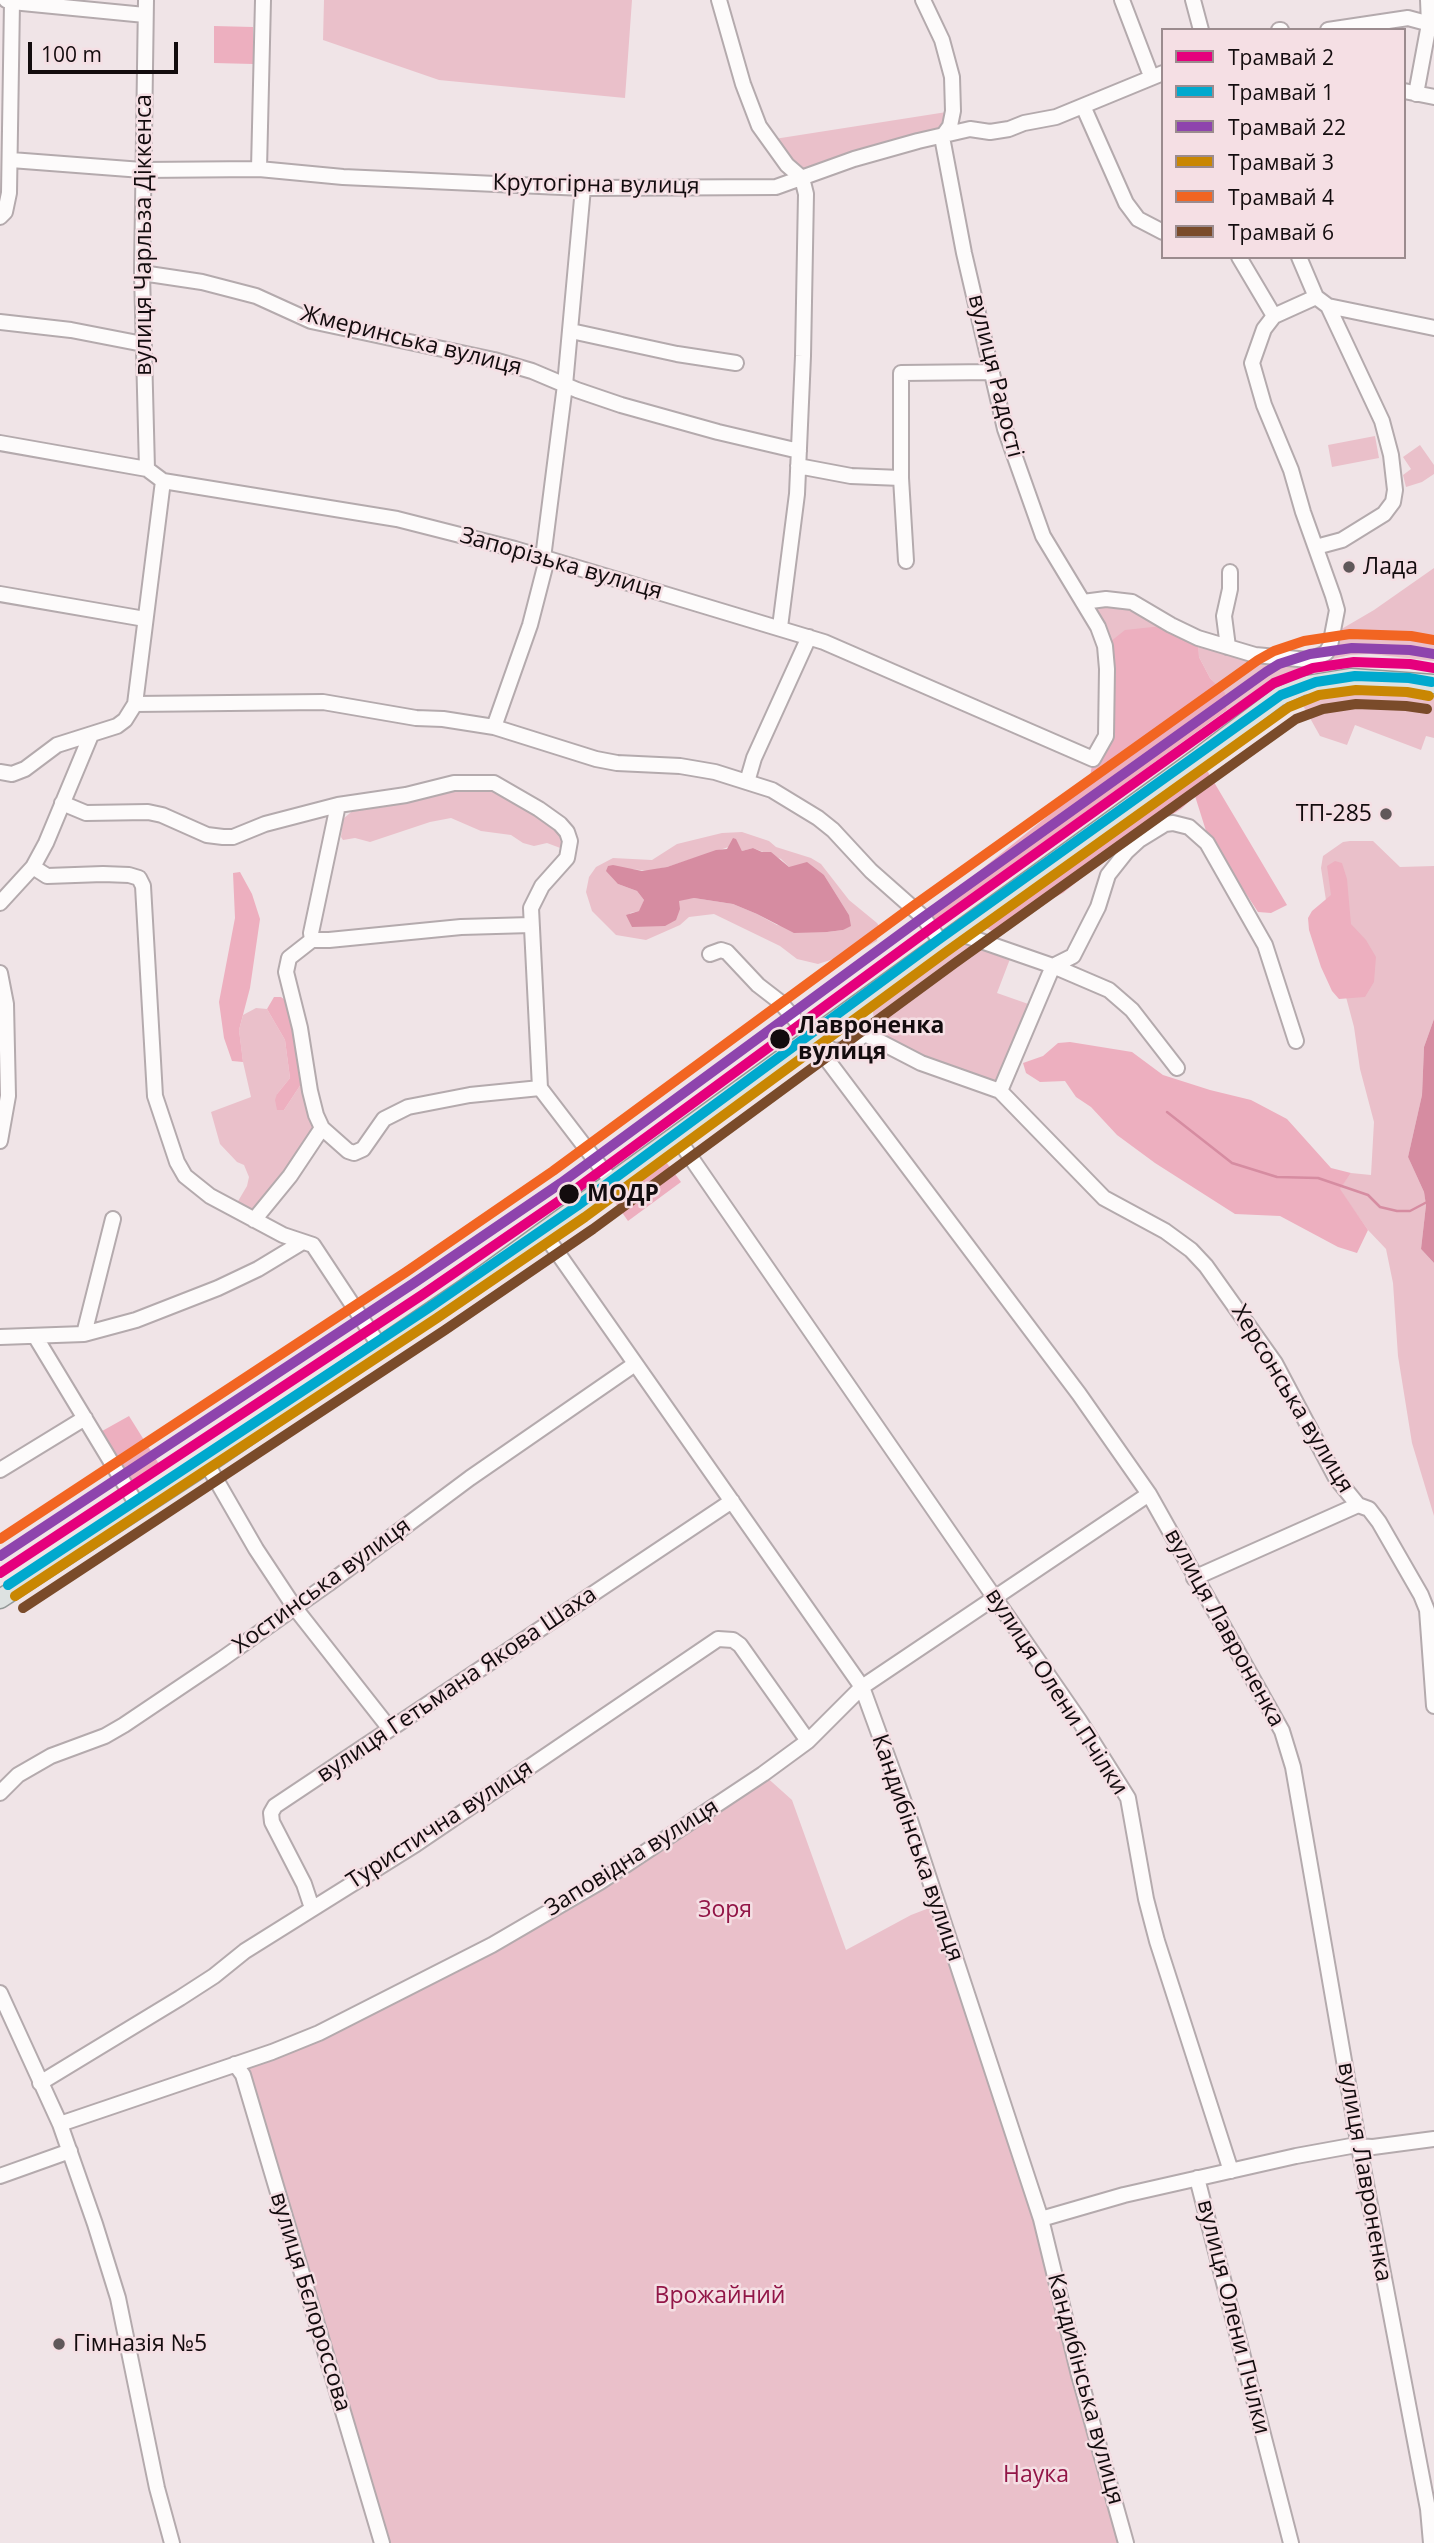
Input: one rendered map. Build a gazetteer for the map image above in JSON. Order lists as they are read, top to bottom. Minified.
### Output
{"streets":{"street":["Крутогірна вулиця","вулиця Чарльза Діккенса","Жмеринська вулиця","вулиця Радості","Запорізька вулиця","Херсонська вулиця","Хостинська вулиця","вулиця Лавроненка","вулиця Гетьмана Якова Шаха","вулиця Олени Пчілки","Туристична вулиця","Кандибінська вулиця","Заповідна вулиця","вулиця Бєлороссова"]},"crossings":[["Крутогірна вулиця","вулиця Чарльза Діккенса"],["Крутогірна вулиця","вулиця Радості"],["вулиця Чарльза Діккенса","Жмеринська вулиця"],["вулиця Чарльза Діккенса","Запорізька вулиця"],["вулиця Радості","Запорізька вулиця"],["Хостинська вулиця","Кандибінська вулиця"],["вулиця Лавроненка","Заповідна вулиця"],["вулиця Гетьмана Якова Шаха","Туристична вулиця"],["вулиця Гетьмана Якова Шаха","Кандибінська вулиця"],["вулиця Олени Пчілки","Заповідна вулиця"],["Туристична вулиця","Заповідна вулиця"],["Кандибінська вулиця","Заповідна вулиця"],["Заповідна вулиця","вулиця Бєлороссова"]],"parks":["Зоря","Врожайний","Наука"],"places":["Лада","ТП-285","Лавроненка вулиця","МОДР","Гімназія №5"],"lines":["tram line 4","tram line 22","tram line 2","tram line 1","tram line 3","tram line 6"],"legend":["Трамвай 2","Трамвай 1","Трамвай 22","Трамвай 3","Трамвай 4","Трамвай 6"],"scale_bar":"100 m"}
